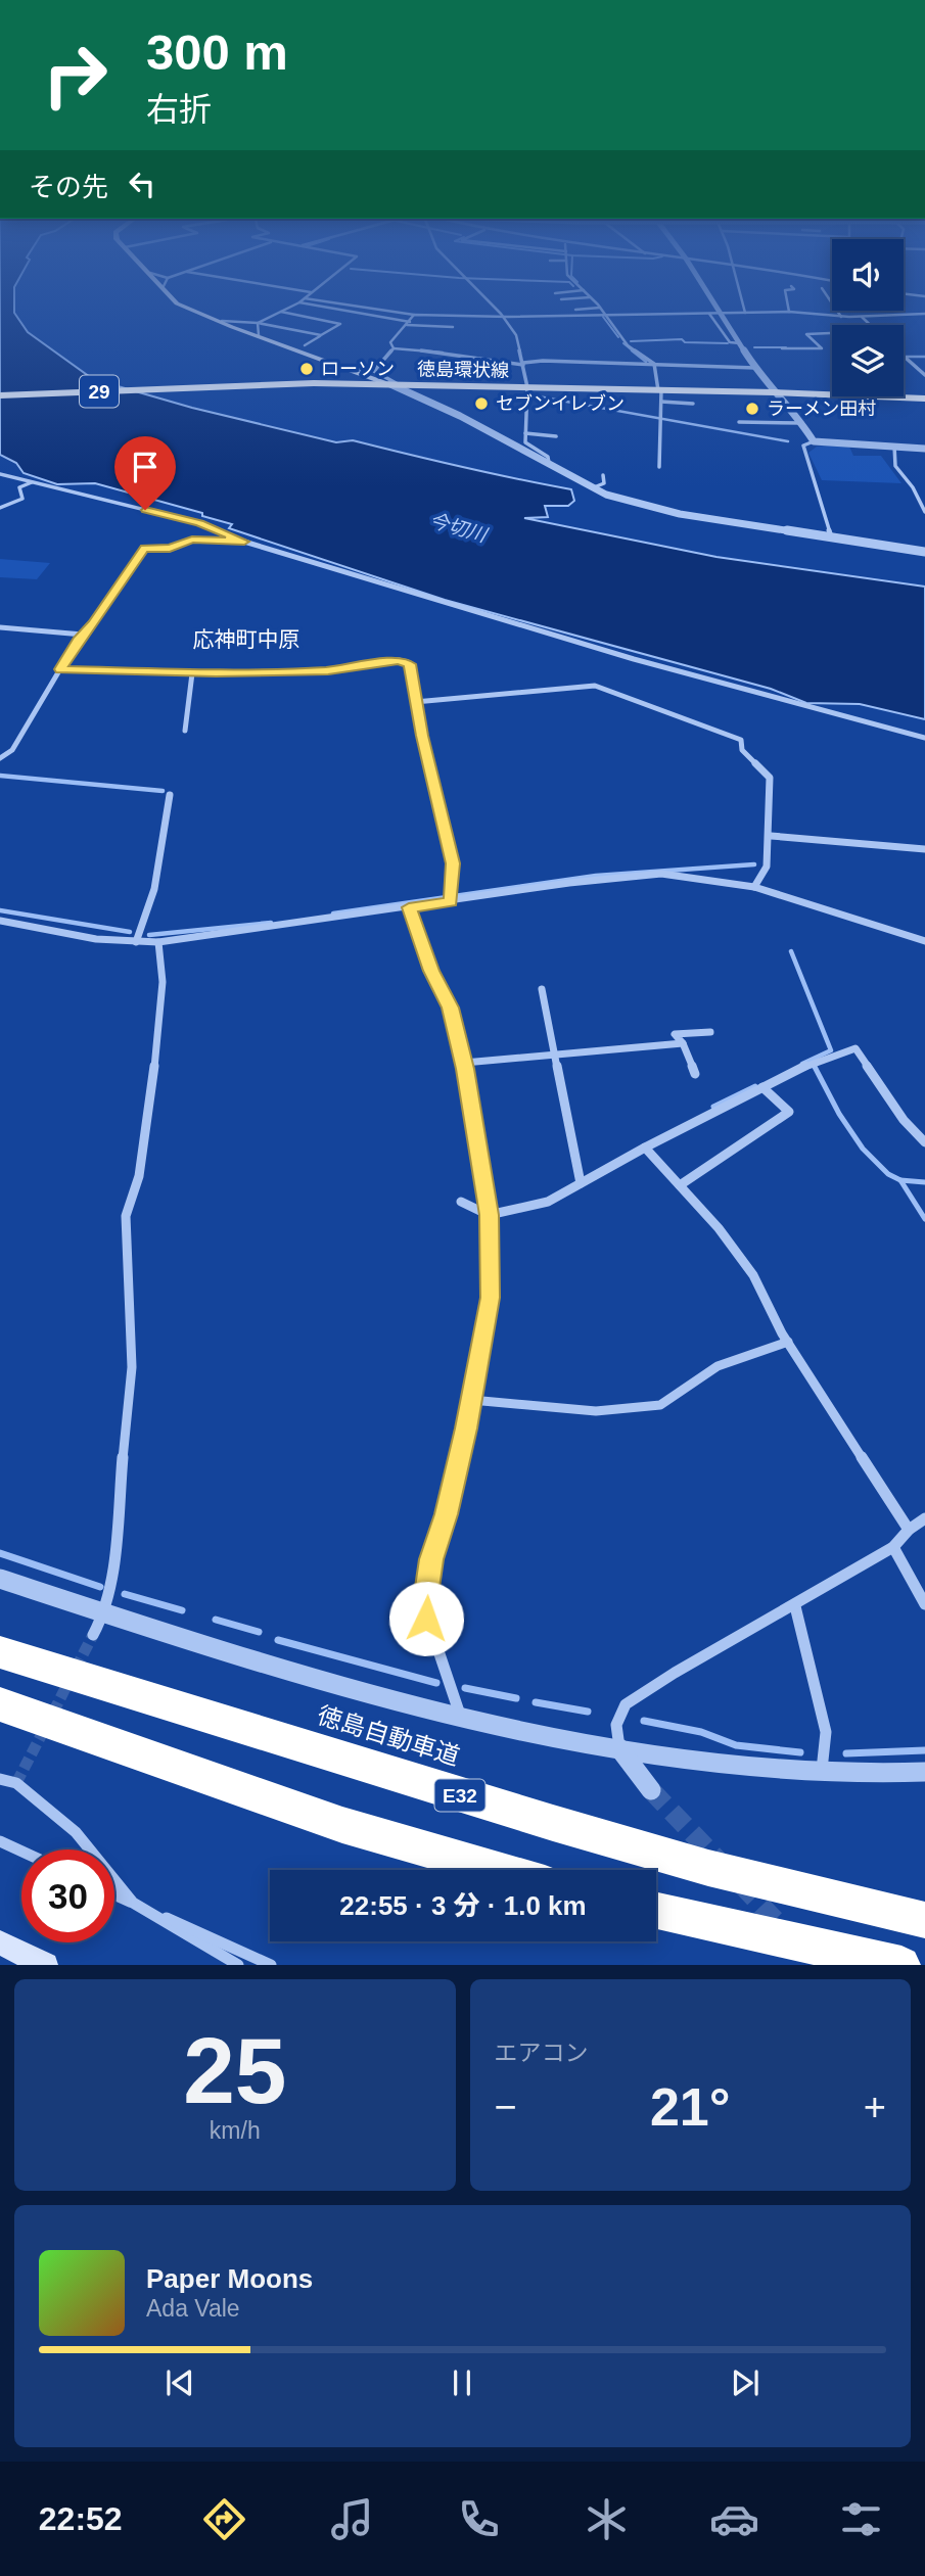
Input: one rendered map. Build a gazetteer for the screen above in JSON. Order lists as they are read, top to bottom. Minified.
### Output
{"streets":{"highway":["徳島自動車道","E32"],"main road":["徳島環状線","29"]},"districts":["応神町中原"],"water":["今切川"],"places":["ローソン","セブンイレブン","ラーメン田村"],"page":{"turn":["300 m","右折"],"then":"その先","limit":"30","trip":"22:55 · 3 分 · 1.0 km","tile":[["25","km/h"],"エアコン"],"heat":["−","21°","+"],"song":["Paper Moons","Ada Vale"],"tabs":"22:52"}}
